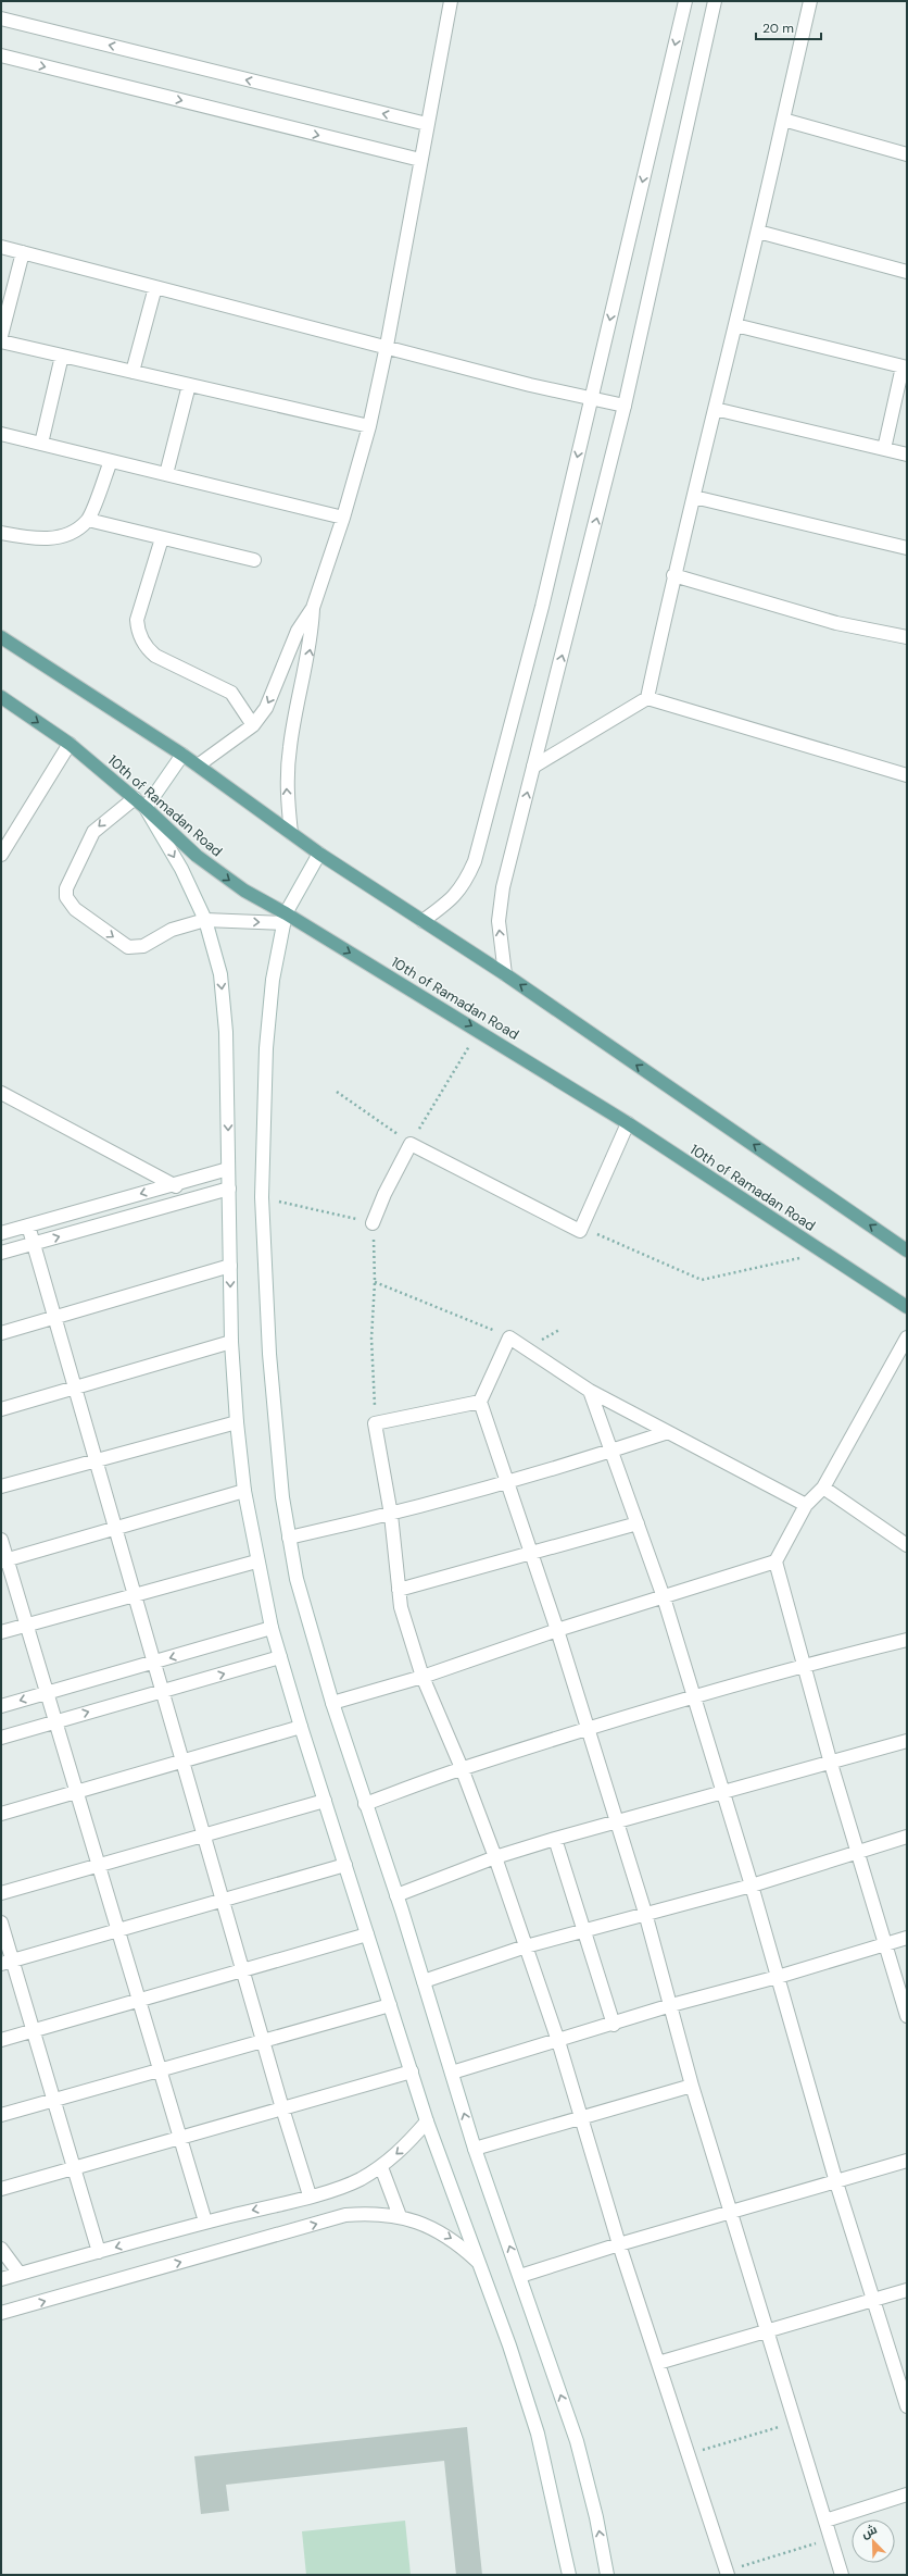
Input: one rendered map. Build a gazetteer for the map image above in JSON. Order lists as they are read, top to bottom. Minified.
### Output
{"streets":{"main road":["10th of Ramadan Road"]},"scale_bar":"20 m","north":"top left"}
